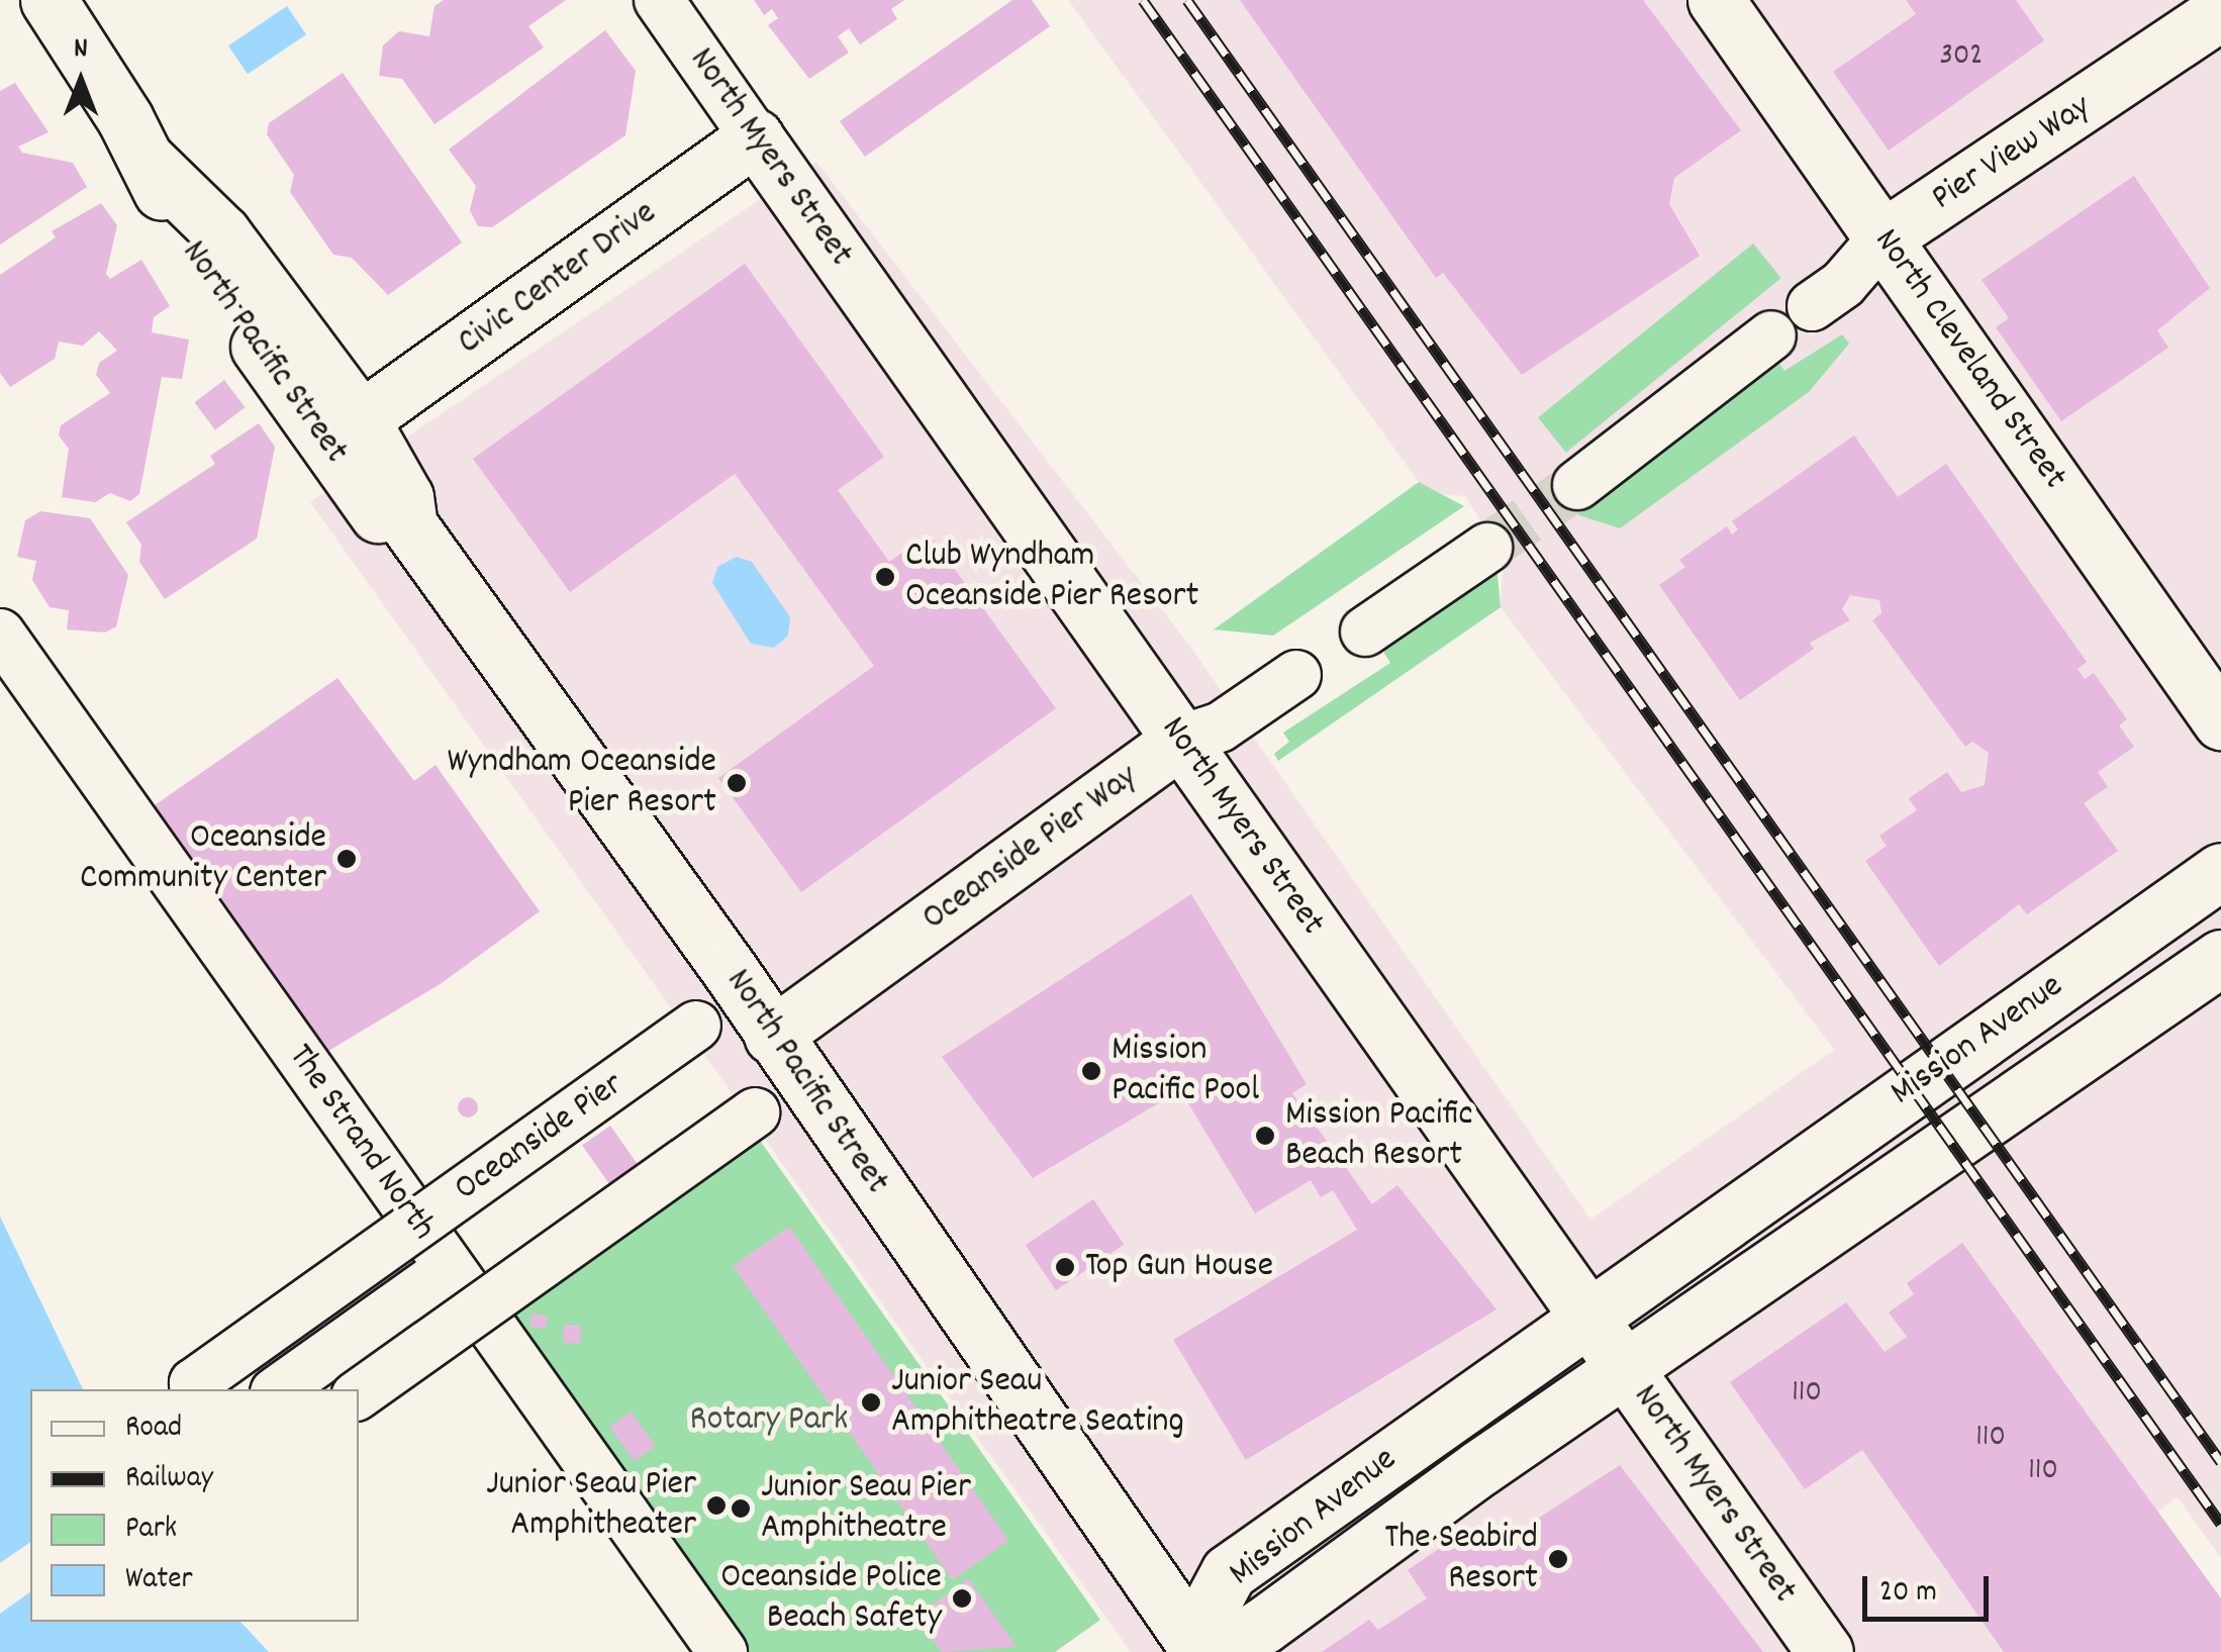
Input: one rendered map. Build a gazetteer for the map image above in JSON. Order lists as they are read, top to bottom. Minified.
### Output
{"streets":{"main road":["Pier View Way","North Myers Street","Civic Center Drive","North Pacific Street","North Cleveland Street","Oceanside Pier Way","Mission Avenue"],"street":["Oceanside Pier","The Strand North"]},"crossings":[["Pier View Way","North Cleveland Street"],["North Myers Street","Civic Center Drive"],["North Myers Street","Oceanside Pier Way"],["North Myers Street","Mission Avenue"],["Civic Center Drive","North Pacific Street"],["North Pacific Street","Oceanside Pier Way"],["North Pacific Street","Mission Avenue"]],"parks":["Rotary Park"],"places":["Club Wyndham Oceanside Pier Resort","Wyndham Oceanside Pier Resort","Oceanside Community Center","Mission Pacific Pool","Mission Pacific Beach Resort","Top Gun House","Junior Seau Amphitheatre Seating","Junior Seau Pier Amphitheater","Junior Seau Pier Amphitheatre","The Seabird Resort","Oceanside Police Beach Safety"],"house_numbers":["302","110","110","110"],"legend":["Road","Railway","Park","Water"],"scale_bar":"20 m","north":"top"}
